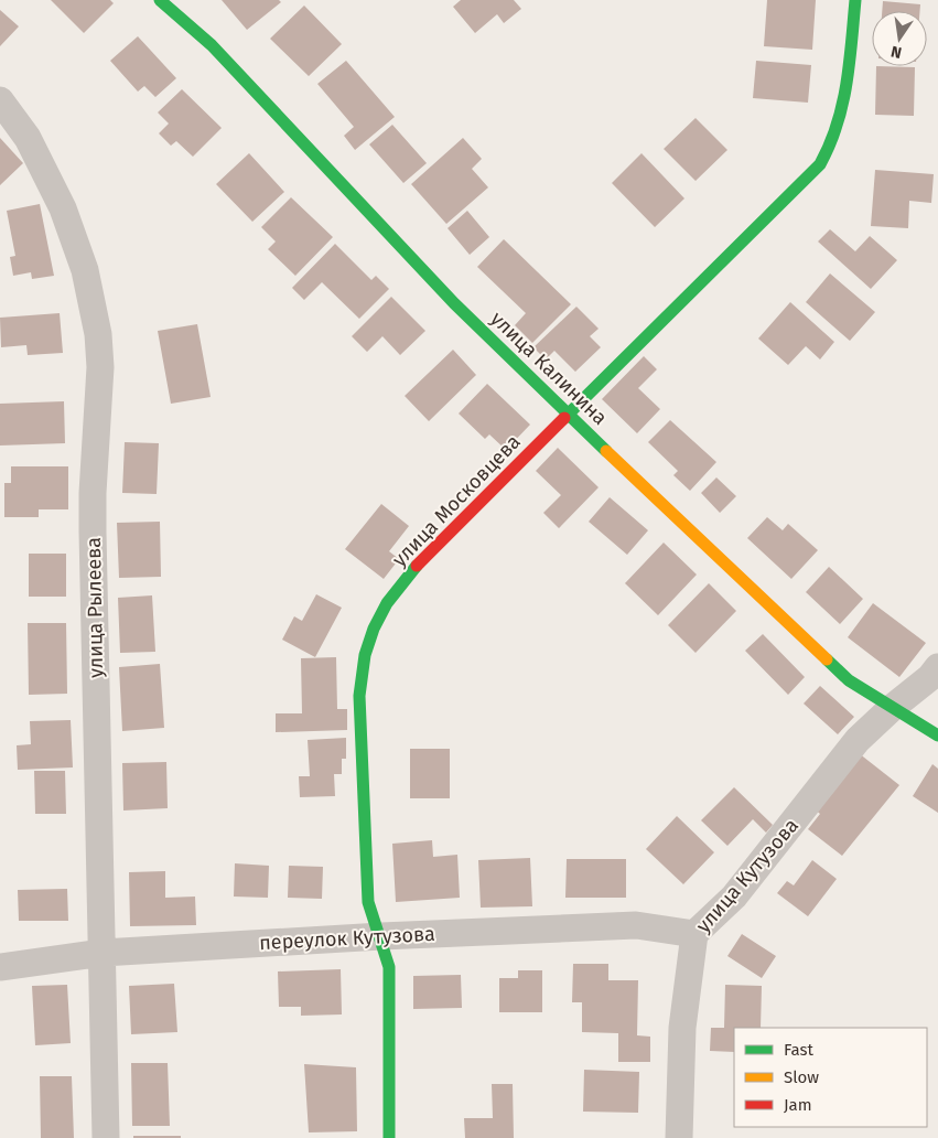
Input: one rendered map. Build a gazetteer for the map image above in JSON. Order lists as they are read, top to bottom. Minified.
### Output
{"streets":{"street":["улица Калинина","улица Московцева","улица Рылеева","улица Кутузова","переулок Кутузова"]},"crossings":[["улица Калинина","улица Московцева"],["улица Калинина","улица Кутузова"],["улица Московцева","переулок Кутузова"],["улица Рылеева","переулок Кутузова"],["улица Кутузова","переулок Кутузова"]],"legend":["Fast","Slow","Jam"],"north":"bottom"}
